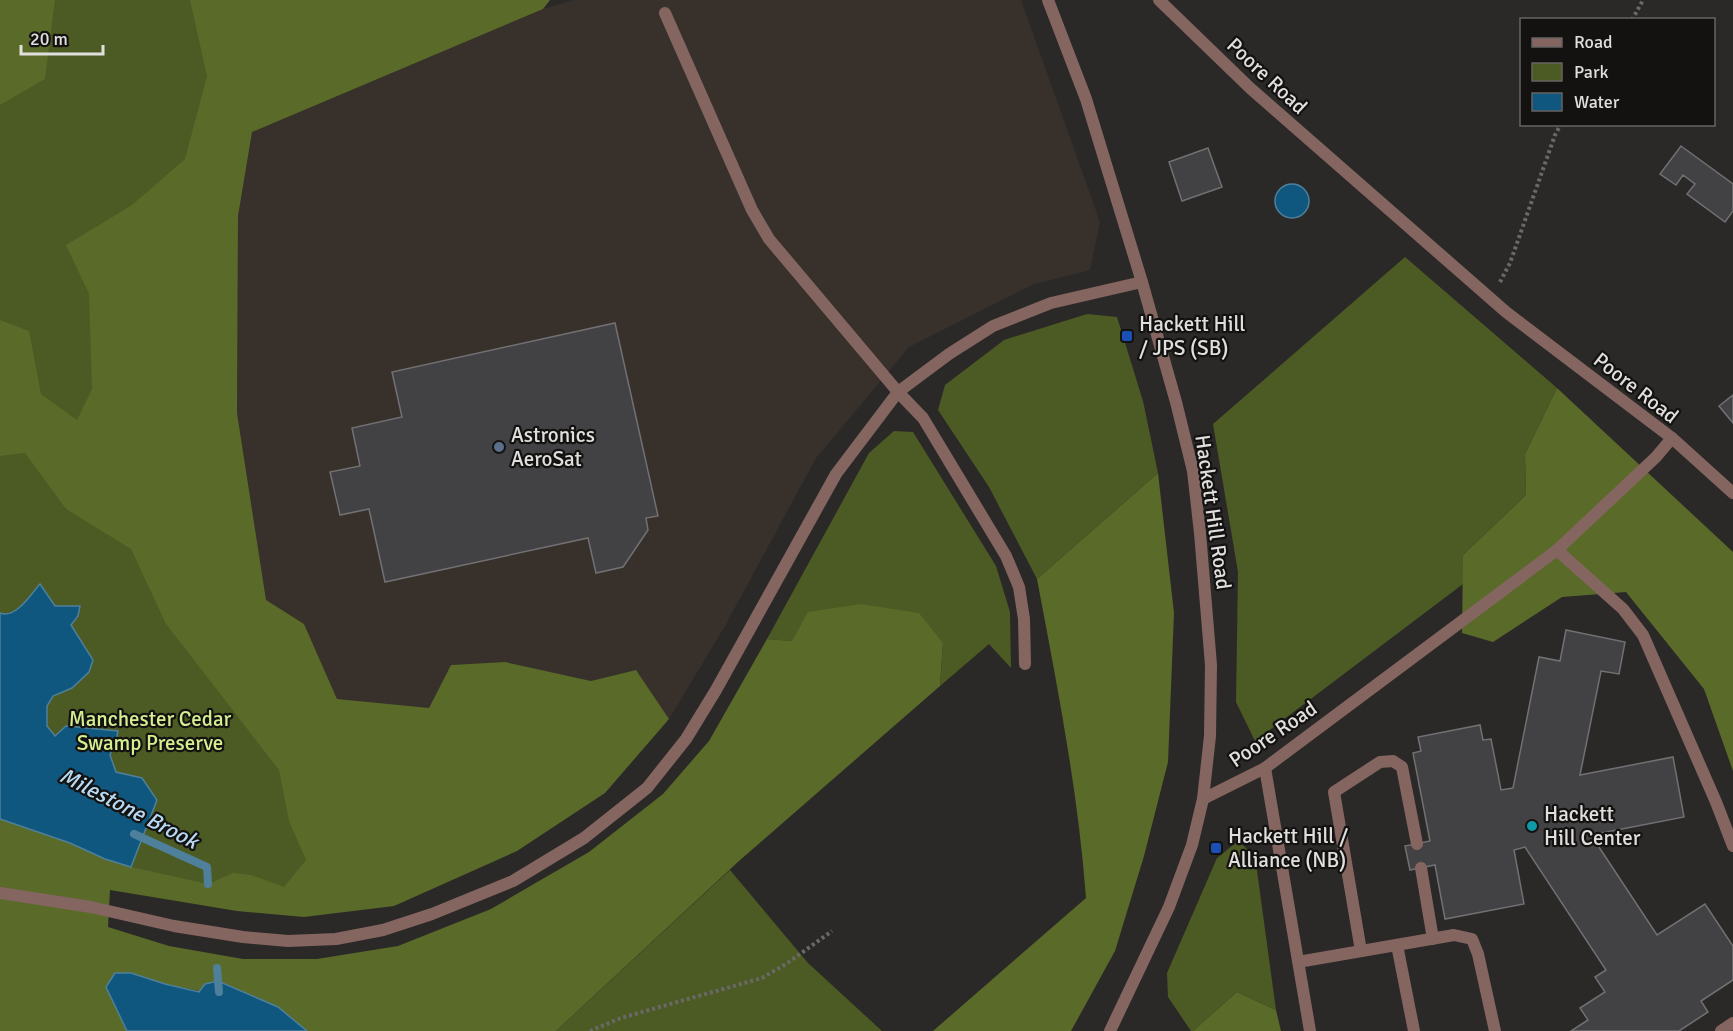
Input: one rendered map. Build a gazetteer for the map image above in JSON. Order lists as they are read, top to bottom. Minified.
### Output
{"streets":{"street":["Poore Road","Hackett Hill Road"]},"crossings":[["Poore Road","Hackett Hill Road"]],"water":["Milestone Brook"],"parks":["Manchester Cedar Swamp Preserve"],"places":{"transit":["Hackett Hill / JPS (SB)","Hackett Hill / Alliance (NB)"],"other":["Astronics AeroSat","Hackett Hill Center"]},"legend":["Road","Park","Water"],"scale_bar":"20 m"}
